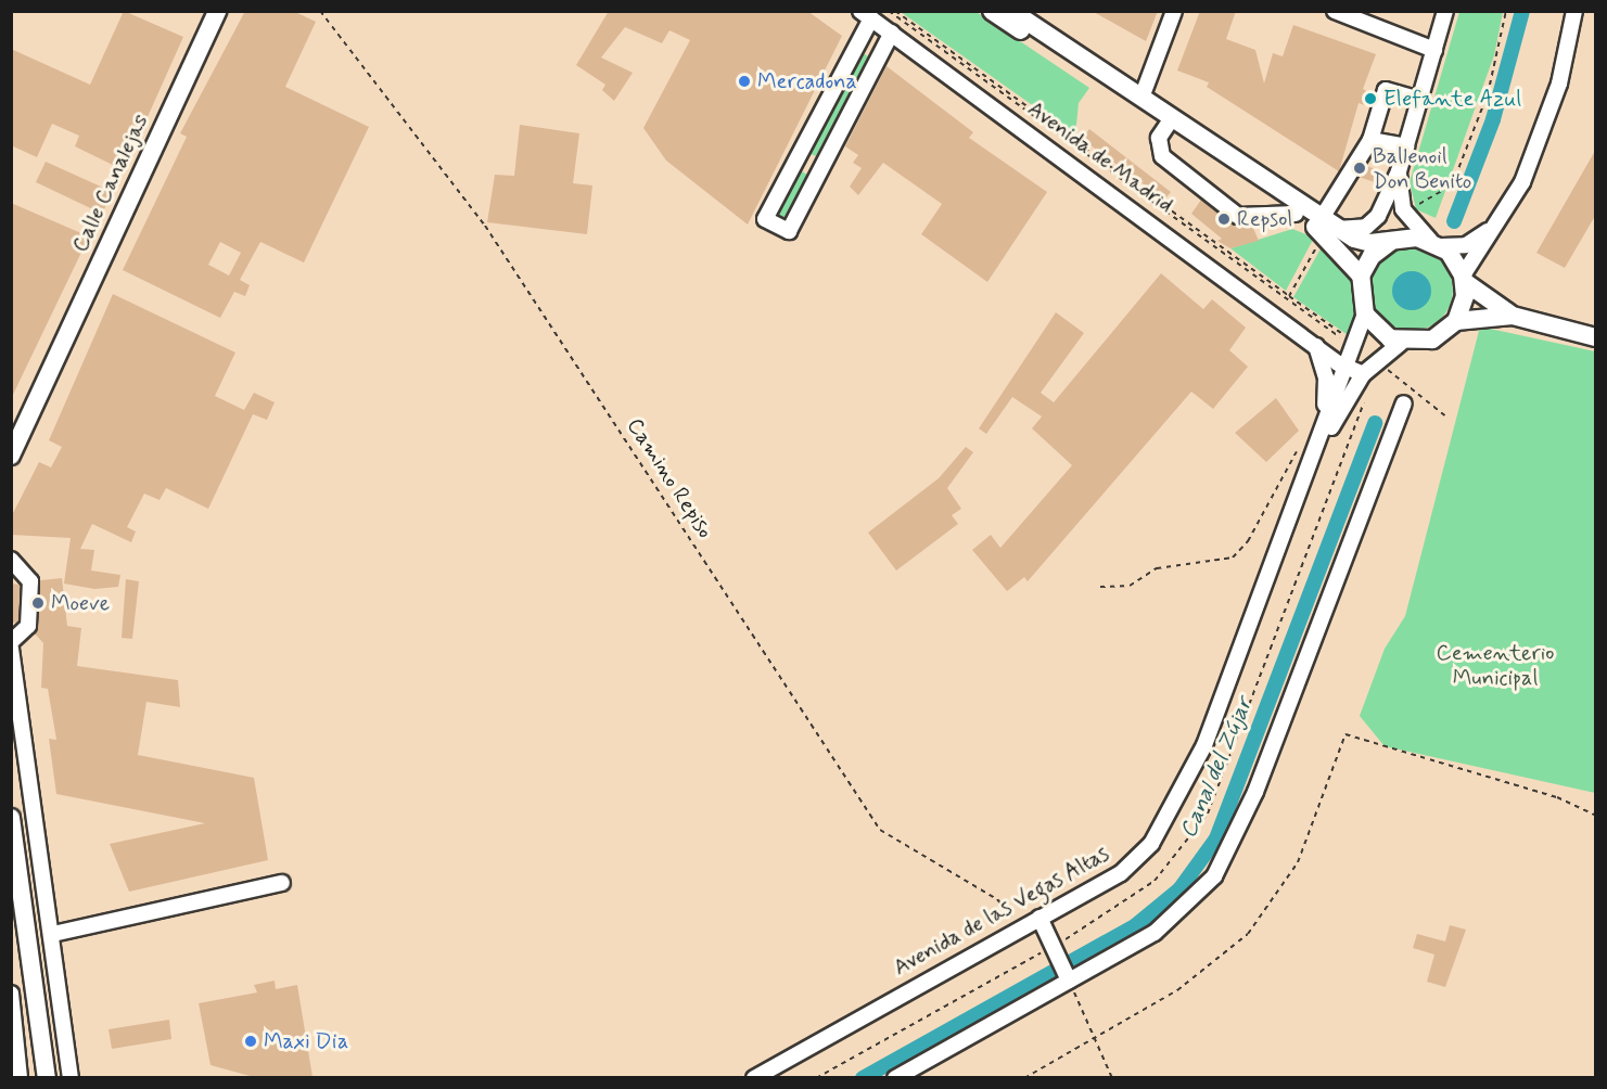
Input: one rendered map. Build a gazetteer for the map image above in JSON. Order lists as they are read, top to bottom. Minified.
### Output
{"streets":{"main road":["Calle Canalejas"],"street":["Avenida de Madrid","Avenida de las Vegas Altas"],"path":["Camino Repiso"]},"crossings":[["Camino Repiso","Avenida de las Vegas Altas"]],"water":["Canal del Zújar"],"parks":["Cementerio Municipal"],"places":["Mercadona","Elefante Azul","Ballenoil Don Benito","Repsol","Moeve","Maxi Dia"]}
